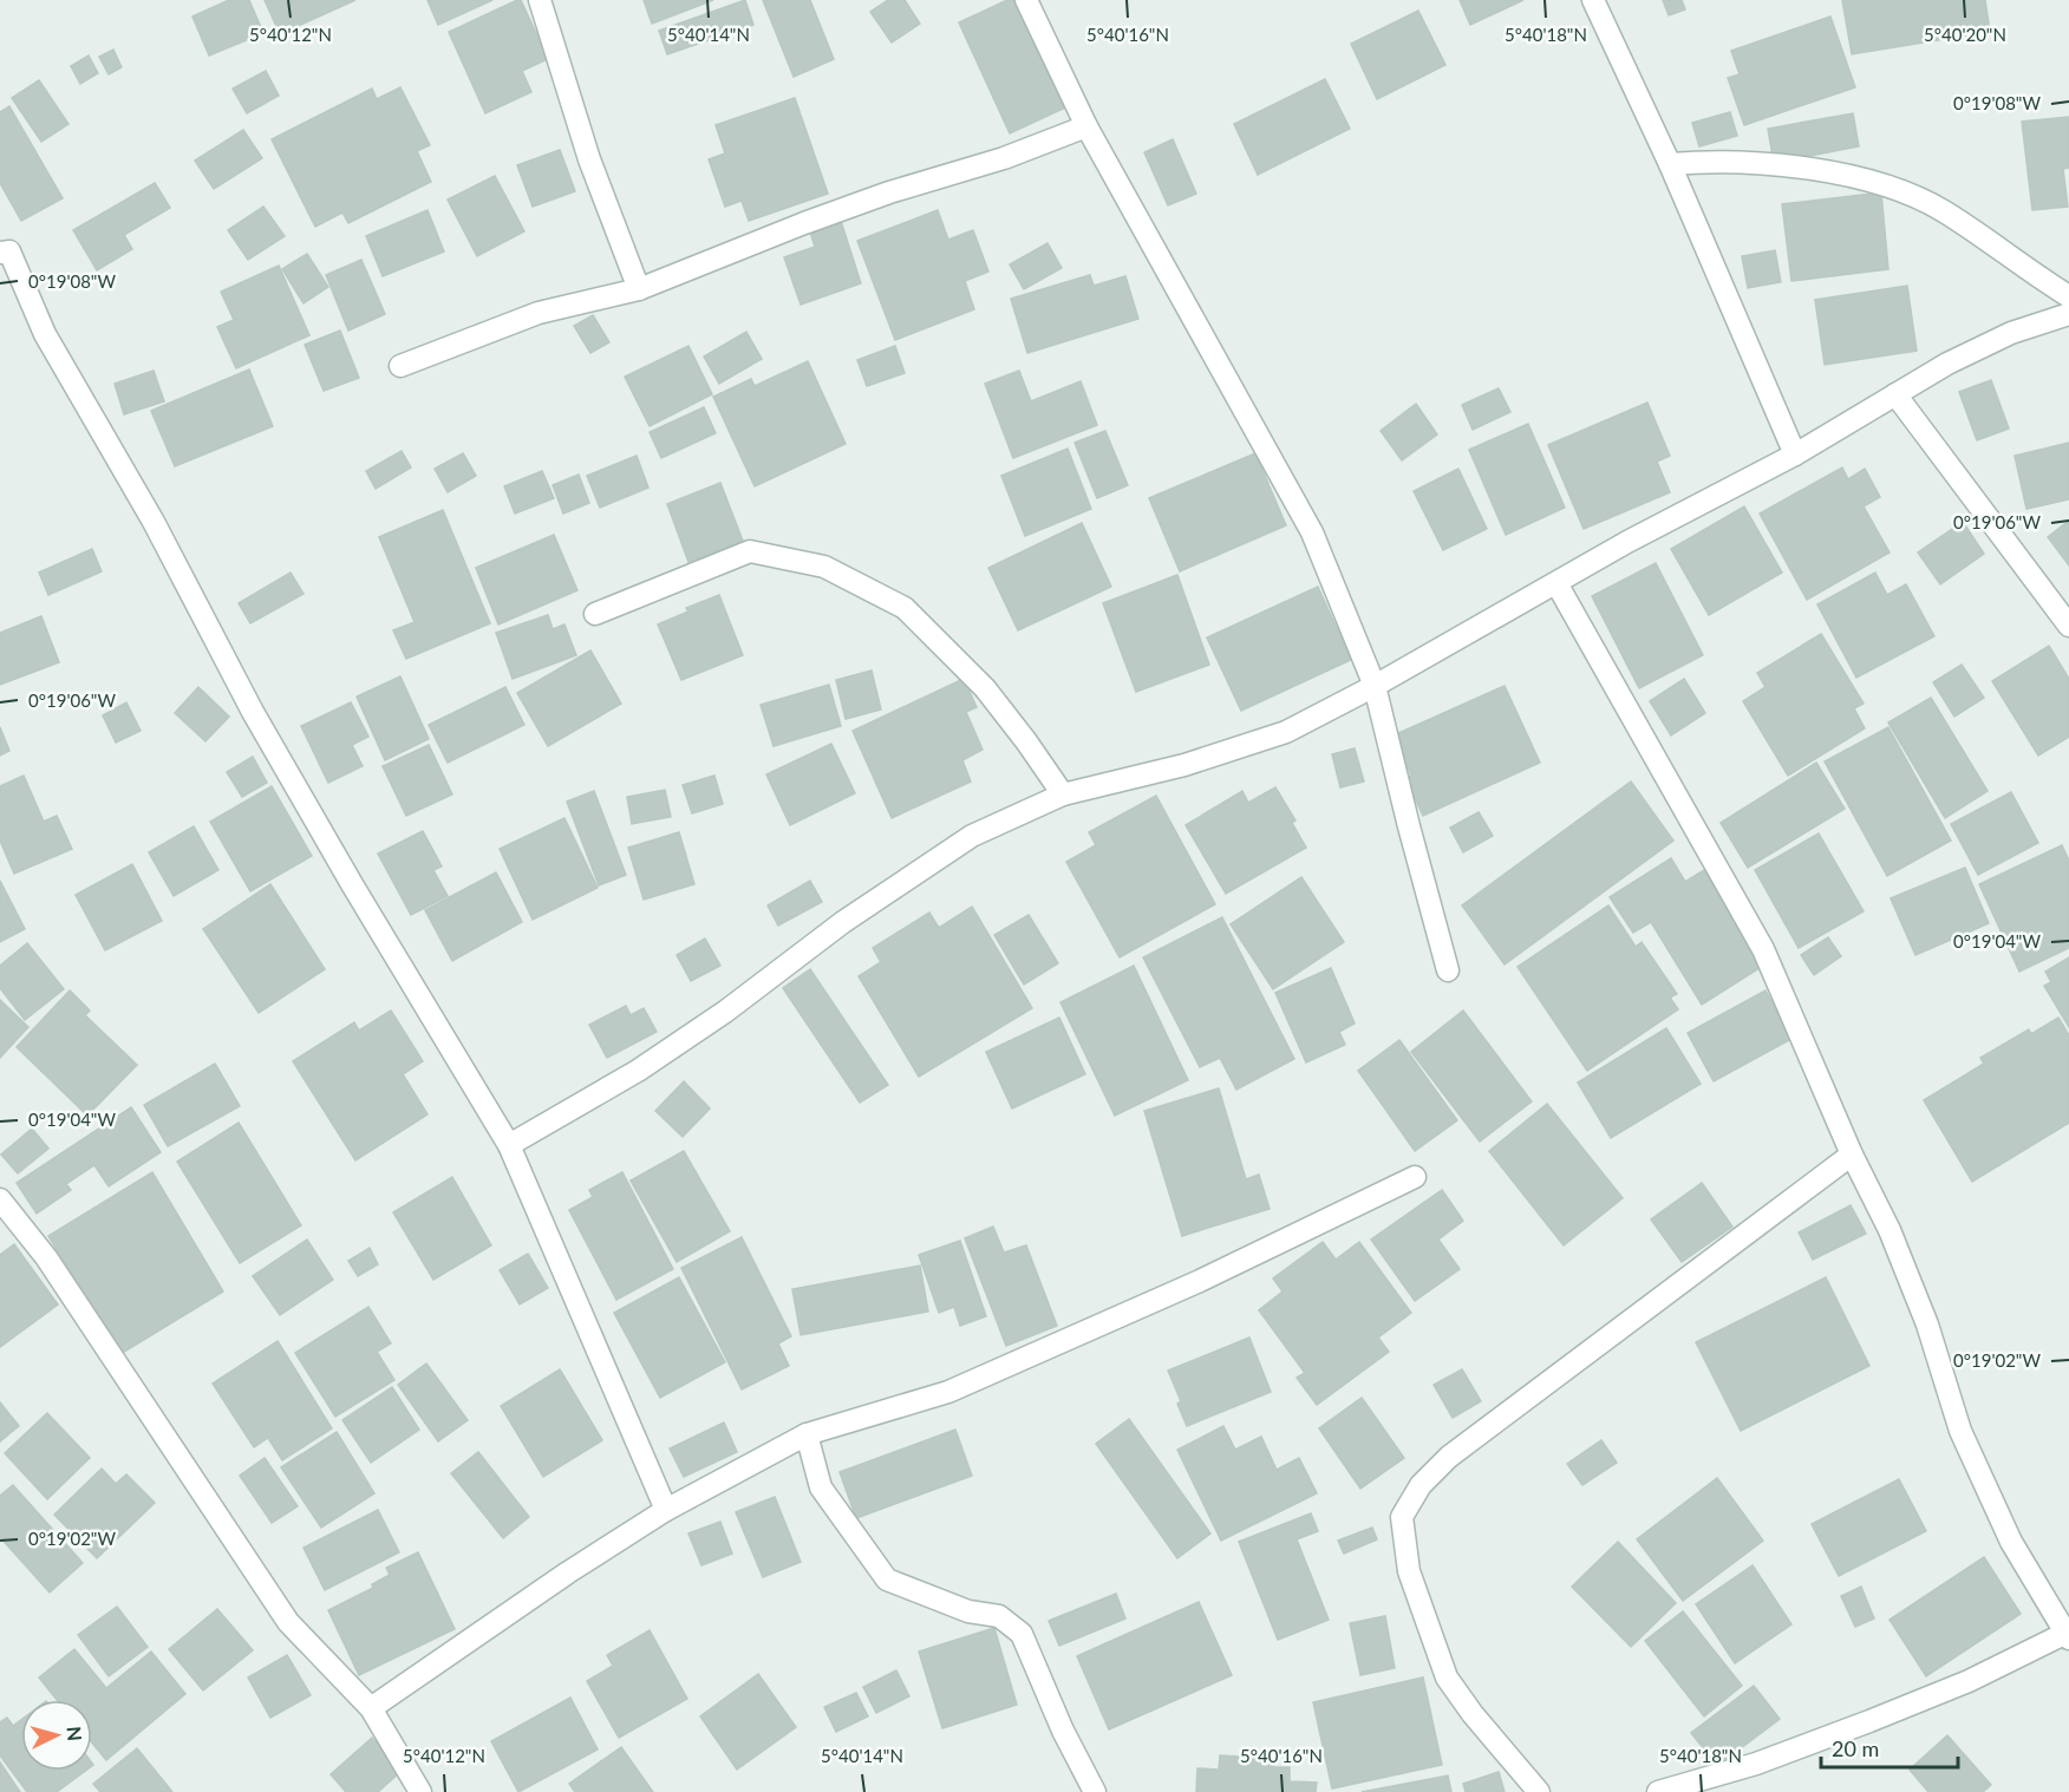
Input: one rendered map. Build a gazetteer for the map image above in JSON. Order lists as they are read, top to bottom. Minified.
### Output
{"scale_bar":"20 m","north":"right","coordinates":["5°40'12\"N","5°40'14\"N","5°40'16\"N","5°40'18\"N","5°40'20\"N","0°19'08\"W","0°19'06\"W","0°19'04\"W","0°19'02\"W"]}
